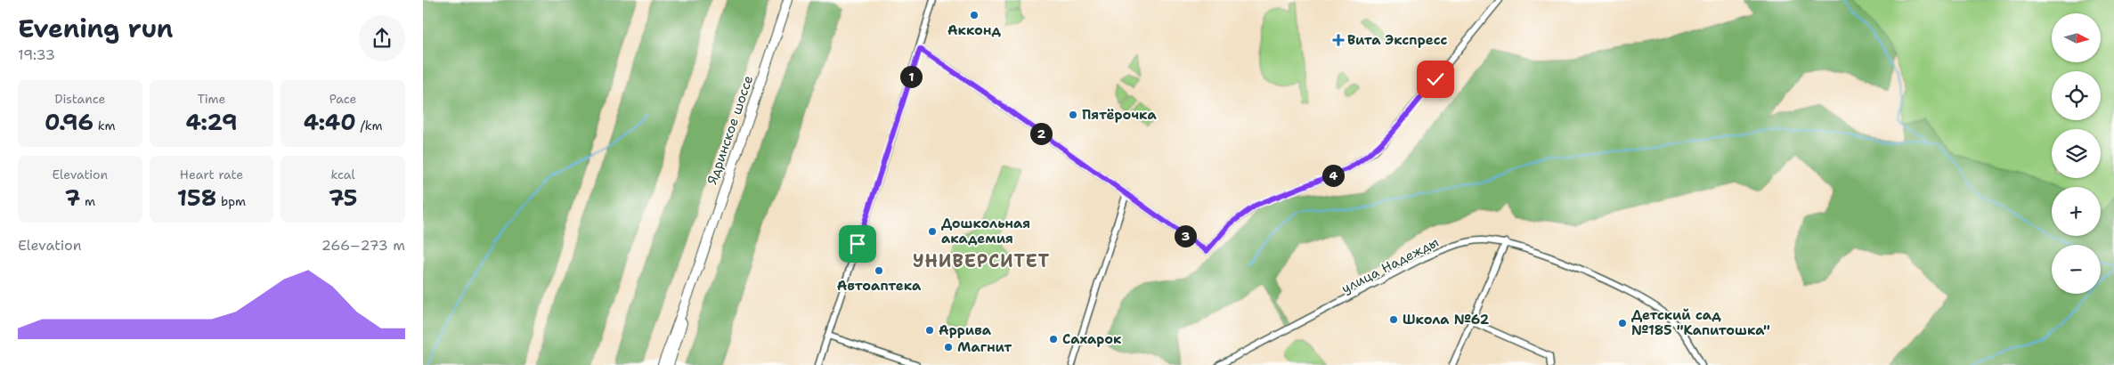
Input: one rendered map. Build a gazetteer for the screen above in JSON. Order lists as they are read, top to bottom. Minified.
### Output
{"streets":{"main road":["Ядринское шоссе"],"street":["улица Надежды"]},"districts":["УНИВЕРСИТЕТ"],"places":{"other":["Акконд","Пятёрочка","Дошкольная академия","Автоаптека","Школа №62","Детский сад №185 \"Капитошка\"","Аррива","Сахарок","Магнит"],"health":["Вита Экспресс"]},"north":"right","page":{"heading":["Evening run","19:33"],"map_buttons":["+","−"],"pins":["1","2","4","3"],"stats":[["Distance","0.96 km"],["Time","4:29"],["Pace","4:40 /km"],["Elevation","7 m"],["Heart rate","158 bpm"],["kcal","75"]],"chart":["Elevation","266–273 m"]}}
